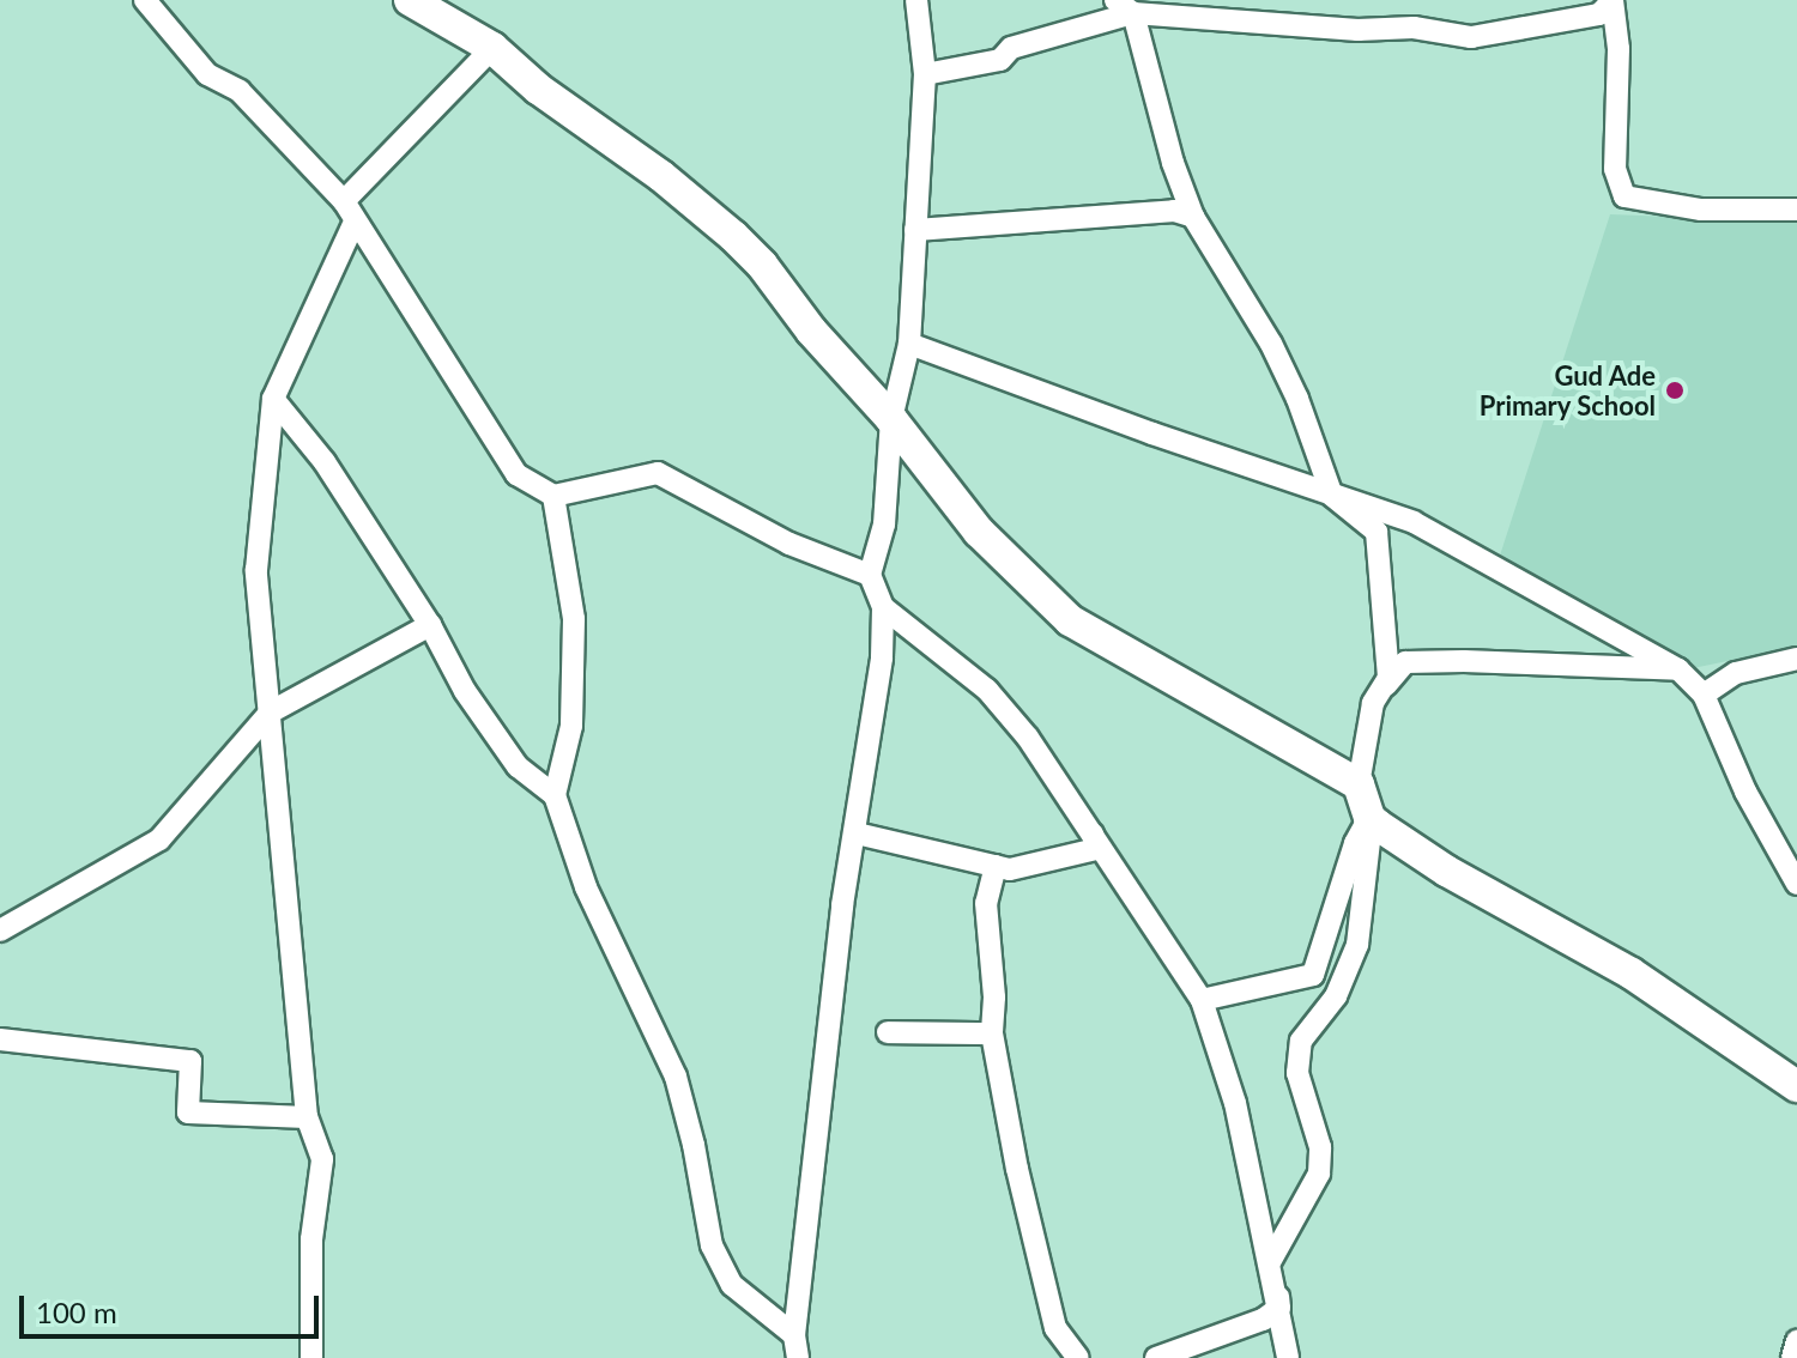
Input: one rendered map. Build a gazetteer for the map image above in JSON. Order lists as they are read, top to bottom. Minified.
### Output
{"places":["Gud Ade Primary School"],"scale_bar":"100 m"}
